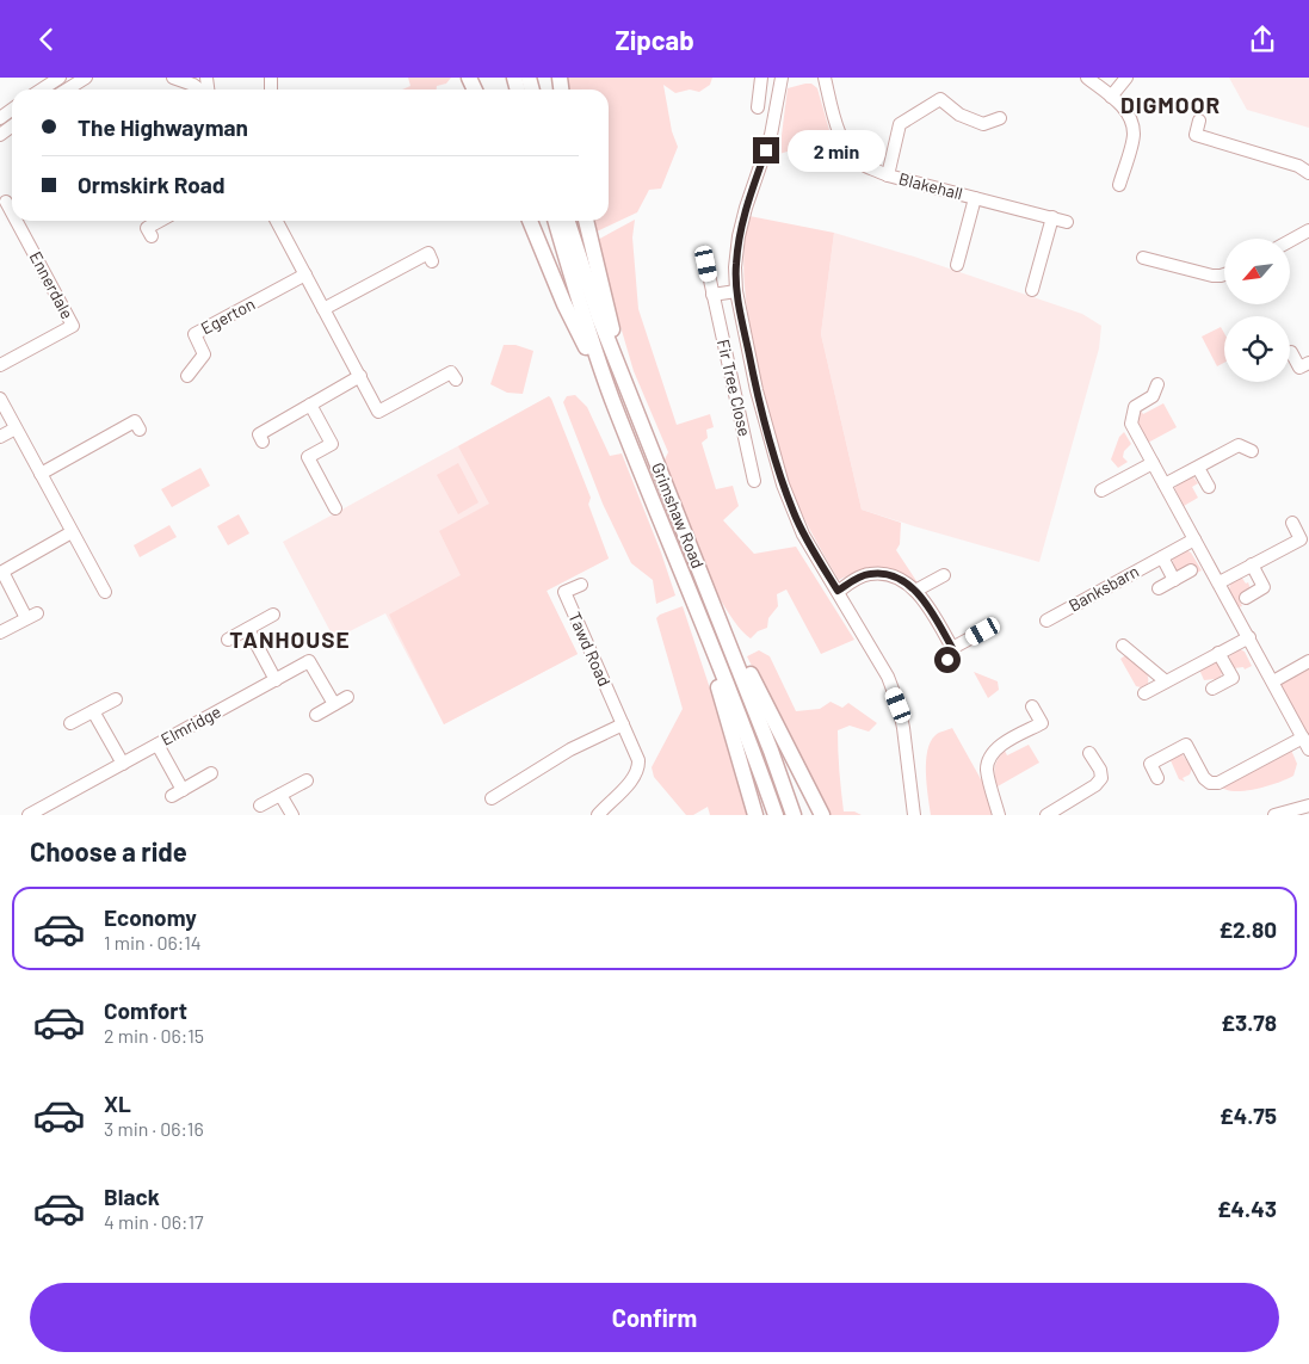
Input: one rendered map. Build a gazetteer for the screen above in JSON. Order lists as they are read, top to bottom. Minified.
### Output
{"streets":{"main road":["Grimshaw Road"],"street":["Blakehall","Ennerdale","Egerton","Fir Tree Close","Banksbarn","Tawd Road","Elmridge"]},"districts":["DIGMOOR","TANHOUSE"],"north":"bottom left","page":{"header":"Zipcab","banner":["The Highwayman","Ormskirk Road"],"bubble":"2 min","heading":"Choose a ride","list":[{"name":"Economy","note":"1 min · 06:14","value":"£2.80"},{"name":"Comfort","note":"2 min · 06:15","value":"£3.78"},{"name":"XL","note":"3 min · 06:16","value":"£4.75"},{"name":"Black","note":"4 min · 06:17","value":"£4.43"}],"buttons":"Confirm"}}
